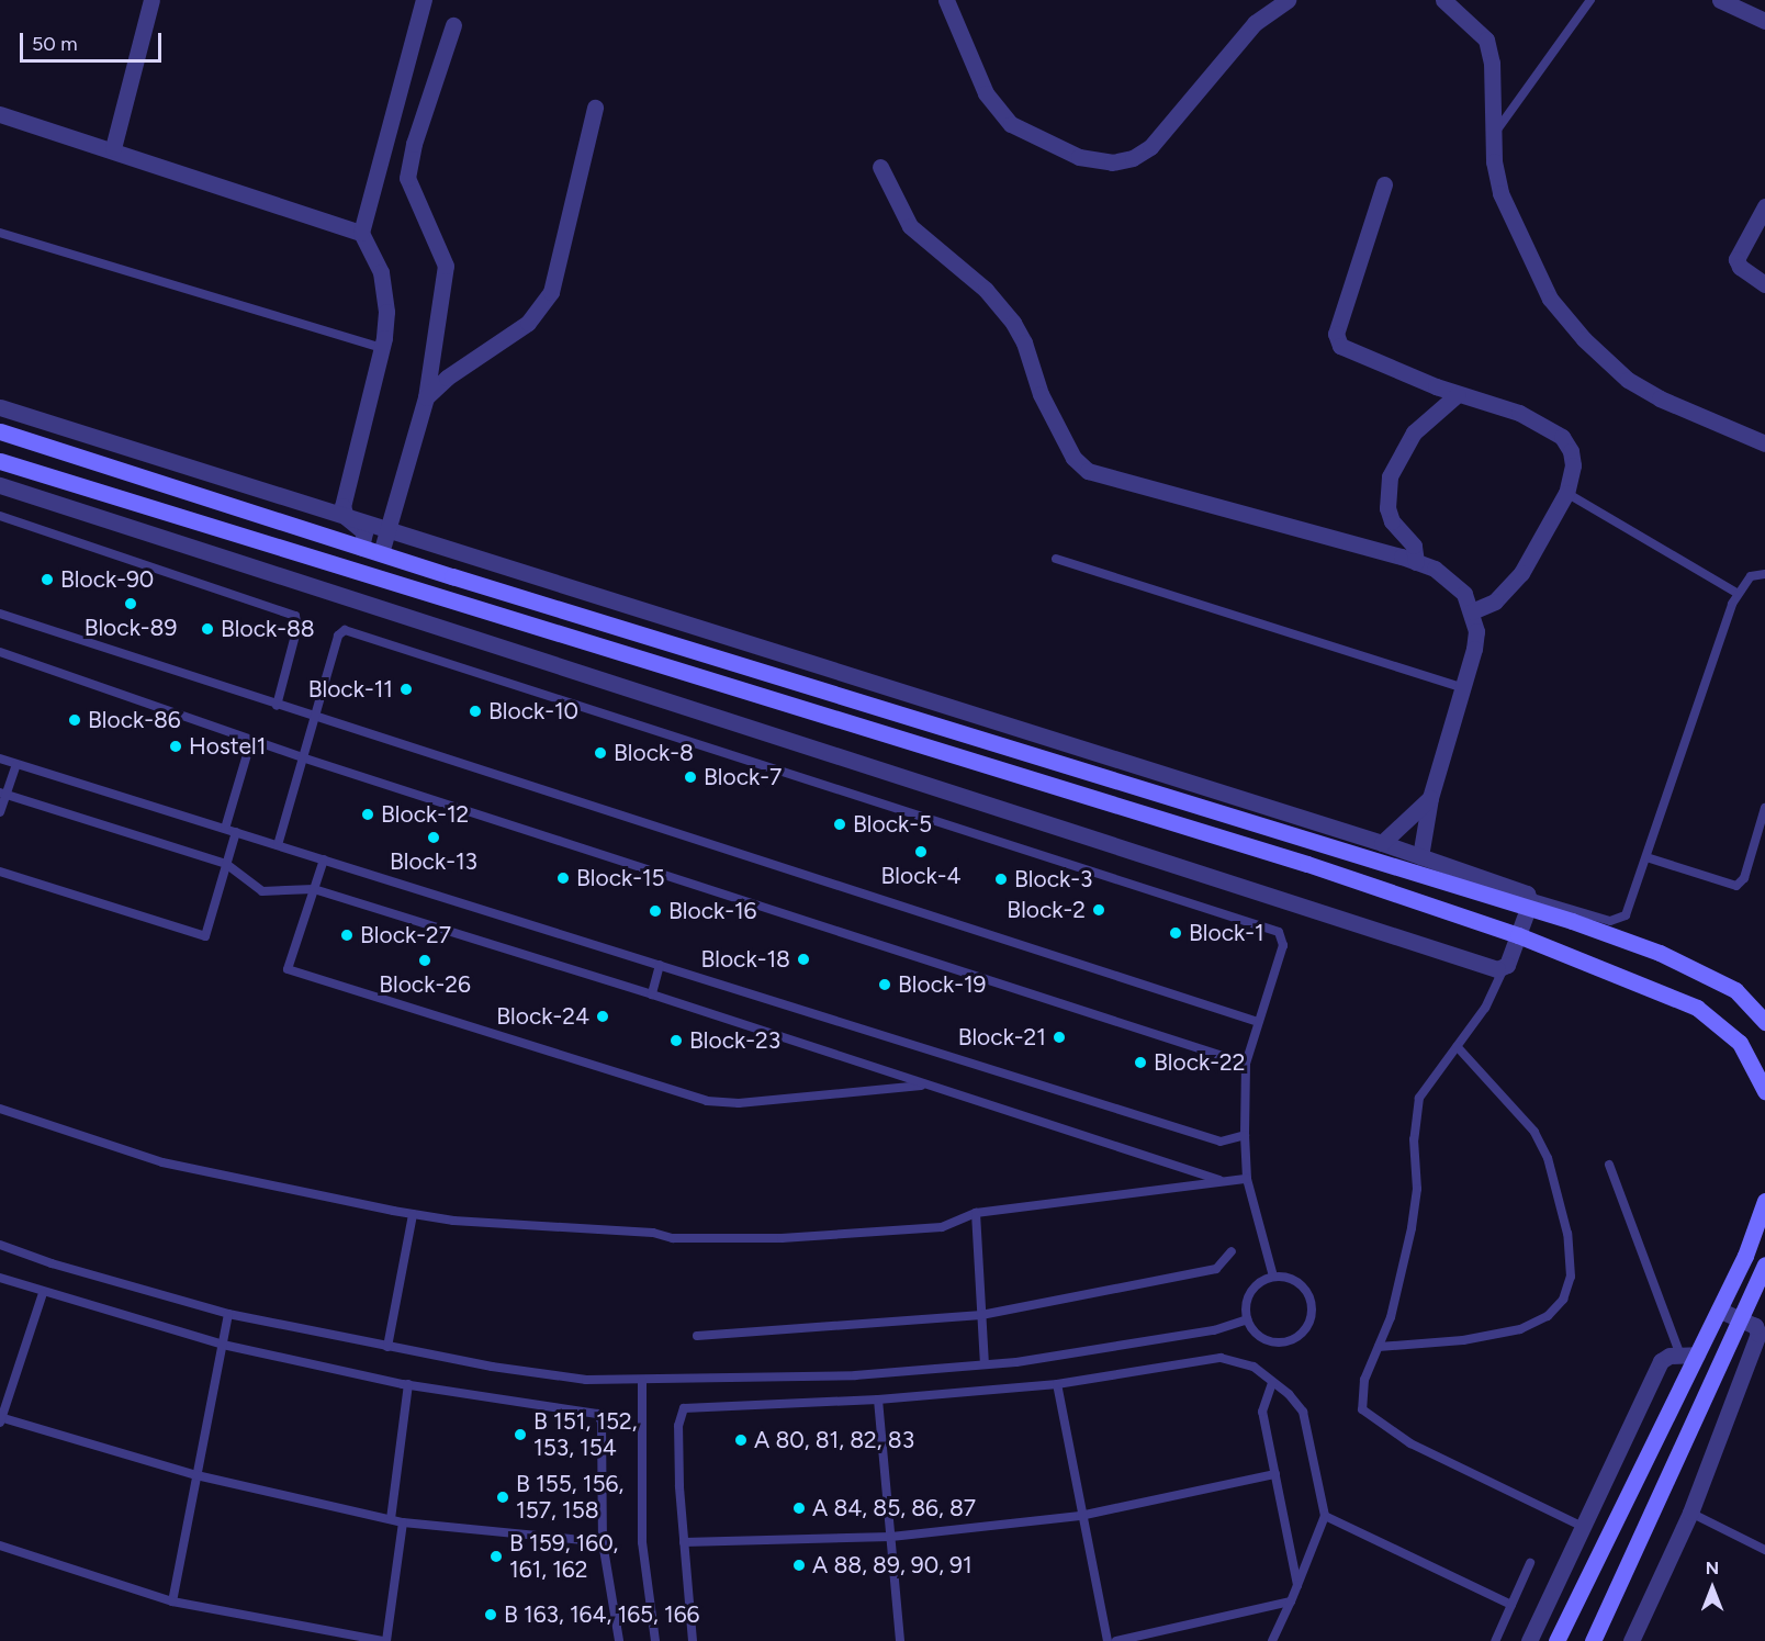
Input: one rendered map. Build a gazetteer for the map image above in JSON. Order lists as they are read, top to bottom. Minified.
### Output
{"places":["Block-90","Block-89","Block-88","Block-11","Block-10","Block-86","Hostel1","Block-8","Block-7","Block-12","Block-5","Block-13","Block-4","Block-15","Block-3","Block-2","Block-16","Block-1","Block-27","Block-18","Block-26","Block-19","Block-24","Block-21","Block-23","Block-22","B 151, 152, 153, 154","A 80, 81, 82, 83","B 155, 156, 157, 158","A 84, 85, 86, 87","B 159, 160, 161, 162","A 88, 89, 90, 91","B 163, 164, 165, 166"],"scale_bar":"50 m","north":"top"}
